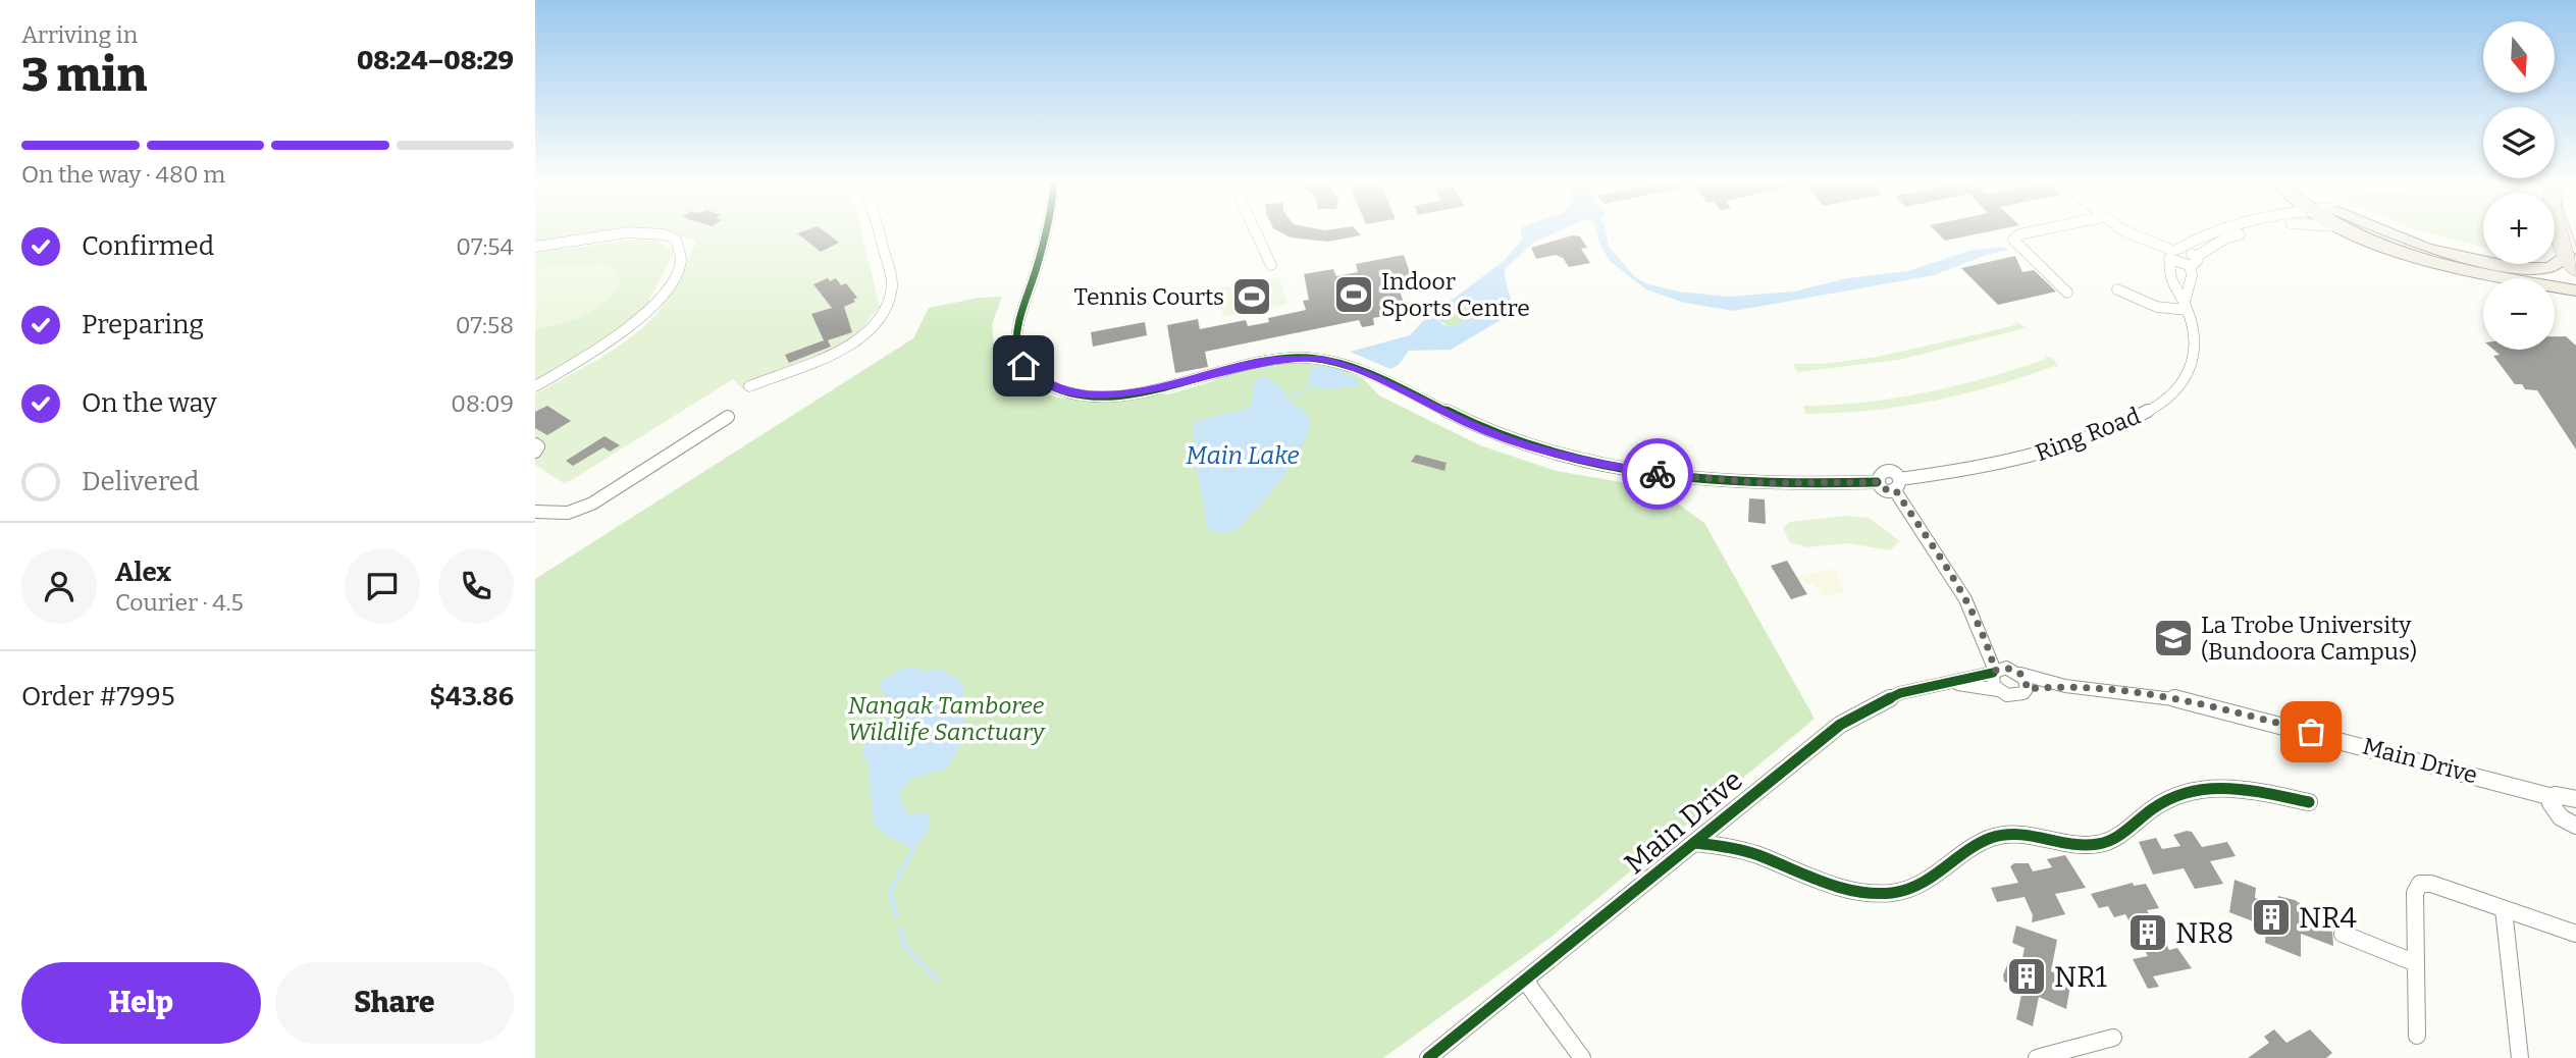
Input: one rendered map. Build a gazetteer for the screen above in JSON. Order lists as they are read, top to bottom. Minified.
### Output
{"streets":{"street":["Ring Road","Main Drive"]},"water":["Main Lake"],"parks":["Nangak Tamboree Wildlife Sanctuary"],"places":{"sports":["Indoor Sports Centre","Tennis Courts"],"school or university":["La Trobe University (Bundoora Campus)"],"building":["NR4","NR8","NR1"]},"north":"bottom","page":{"heading":["3 min","Arriving in","08:24–08:29"],"panel":["Alex","Courier · 4.5","Order #7995","$43.86"],"map_buttons":["+","−"],"bar":"On the way · 480 m","list":[["Confirmed","07:54"],["Preparing","07:58"],["On the way","08:09"],"Delivered"],"buttons":["Help","Share"]}}
